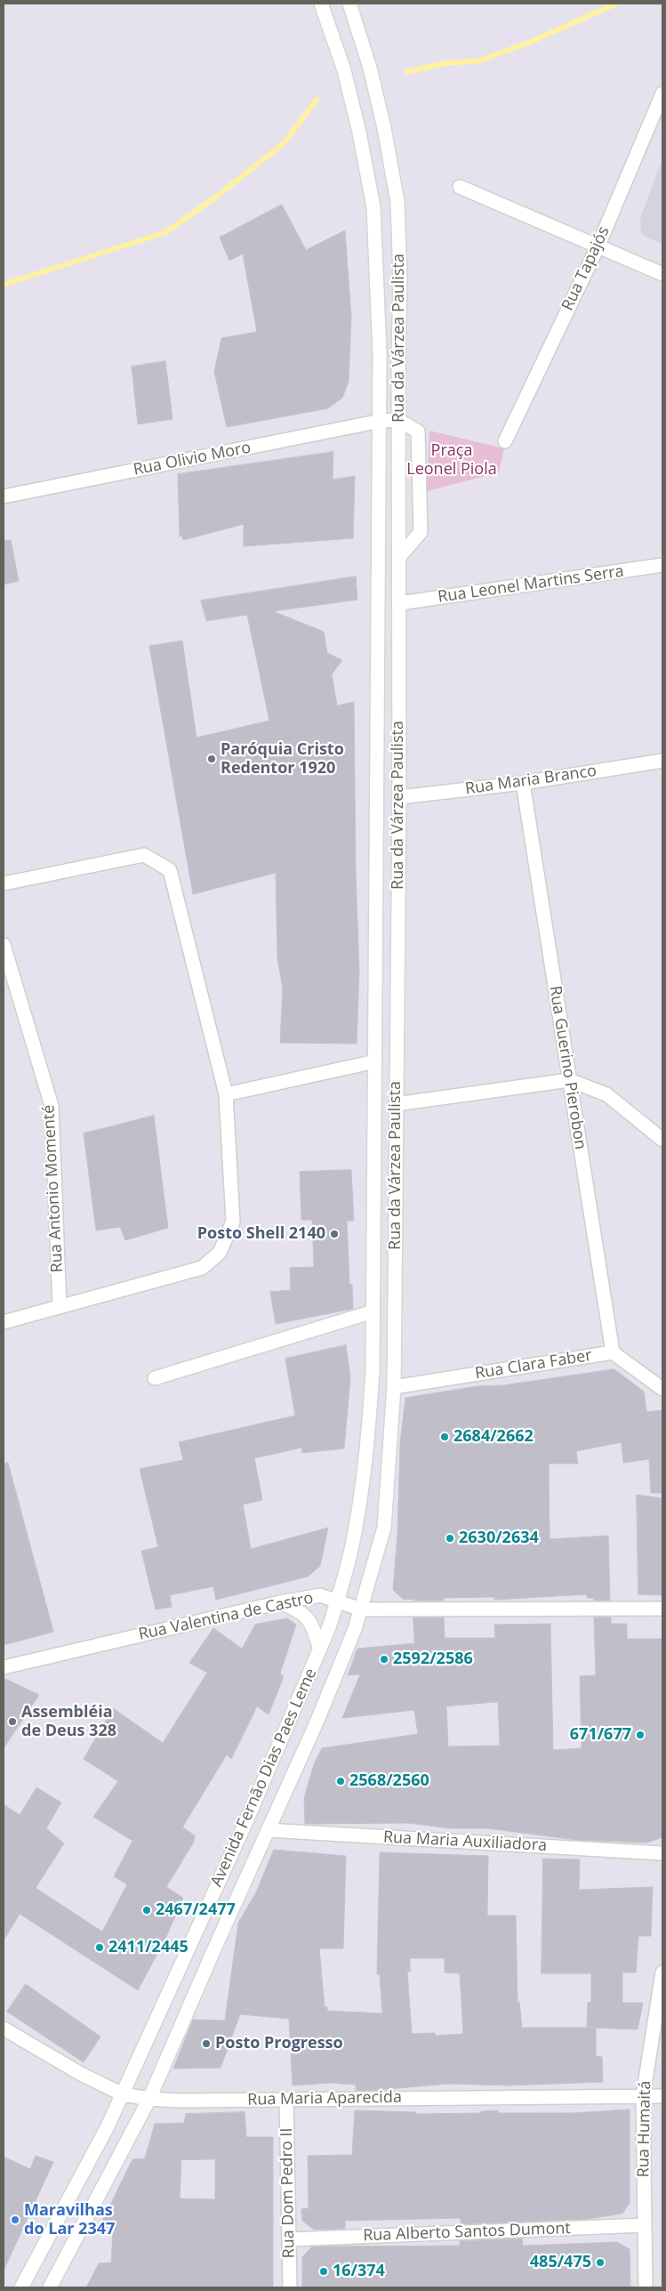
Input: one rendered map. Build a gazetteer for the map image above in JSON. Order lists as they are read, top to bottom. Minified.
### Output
{"streets":{"street":["Rua Tapajós","Rua da Várzea Paulista","Rua Olivio Moro","Rua Leonel Martins Serra","Rua Maria Branco","Rua Guerino Pierobon","Rua Antonio Momenté","Rua Clara Faber","Rua Valentina de Castro","Avenida Fernão Dias Paes Leme","Rua Maria Auxiliadora","Rua Maria Aparecida","Rua Humaitá","Rua Dom Pedro II","Rua Alberto Santos Dumont"]},"crossings":[["Rua da Várzea Paulista","Rua Olivio Moro"],["Rua da Várzea Paulista","Rua Leonel Martins Serra"],["Rua da Várzea Paulista","Rua Maria Branco"],["Rua da Várzea Paulista","Rua Clara Faber"],["Rua da Várzea Paulista","Rua Valentina de Castro"],["Rua da Várzea Paulista","Avenida Fernão Dias Paes Leme"],["Rua Maria Branco","Rua Guerino Pierobon"],["Rua Guerino Pierobon","Rua Clara Faber"],["Rua Valentina de Castro","Avenida Fernão Dias Paes Leme"],["Avenida Fernão Dias Paes Leme","Rua Maria Auxiliadora"],["Avenida Fernão Dias Paes Leme","Rua Maria Aparecida"],["Rua Maria Aparecida","Rua Humaitá"],["Rua Maria Aparecida","Rua Dom Pedro II"],["Rua Humaitá","Rua Alberto Santos Dumont"],["Rua Dom Pedro II","Rua Alberto Santos Dumont"]],"parks":["Praça Leonel Piola"],"places":["Paróquia Cristo Redentor 1920","Posto Shell 2140","2684/2662","2630/2634","2592/2586","Assembléia de Deus 328","671/677","2568/2560","2467/2477","2411/2445","Posto Progresso","Maravilhas do Lar 2347","485/475","16/374"]}
